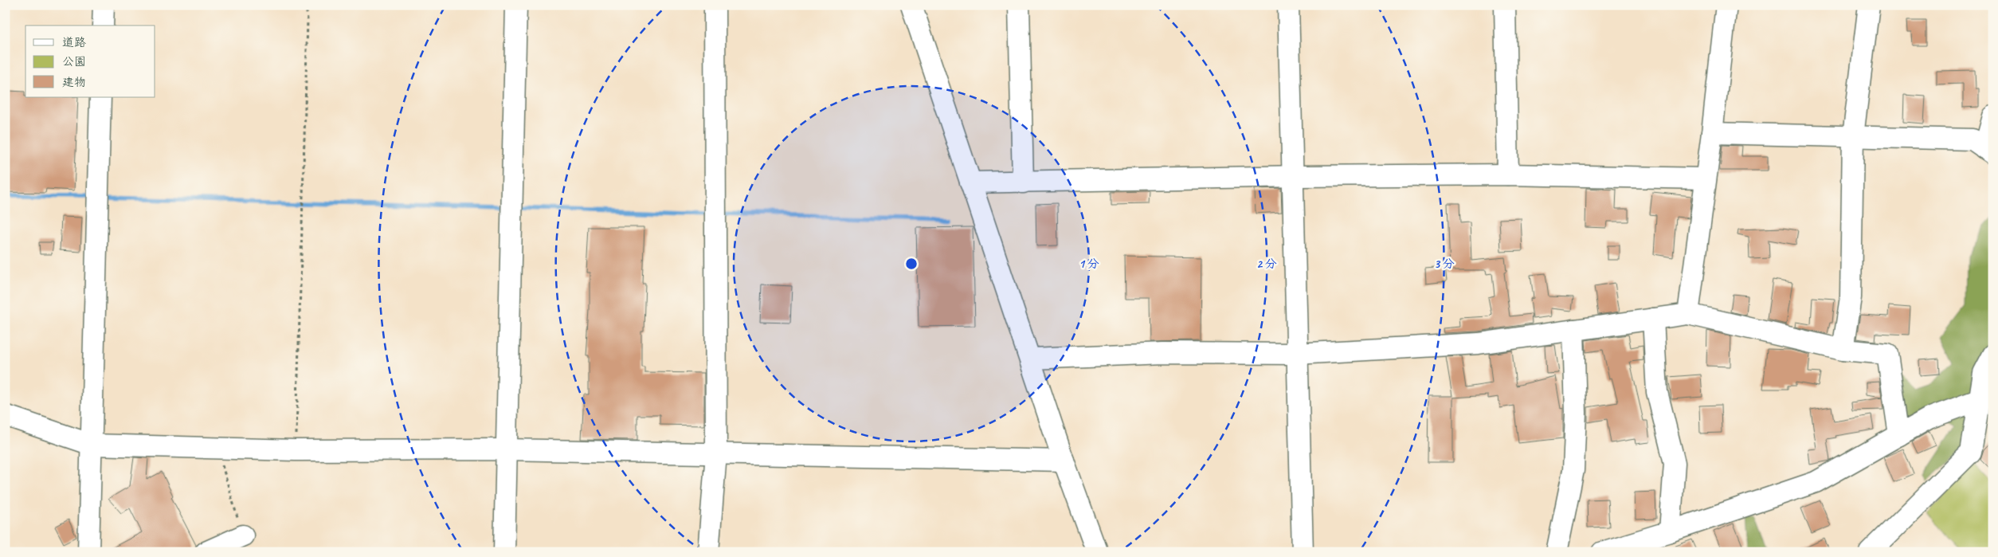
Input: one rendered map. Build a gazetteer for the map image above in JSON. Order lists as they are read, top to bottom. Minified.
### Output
{"legend":["道路","公園","建物"],"rings":["1 分","2 分","3 分"]}
